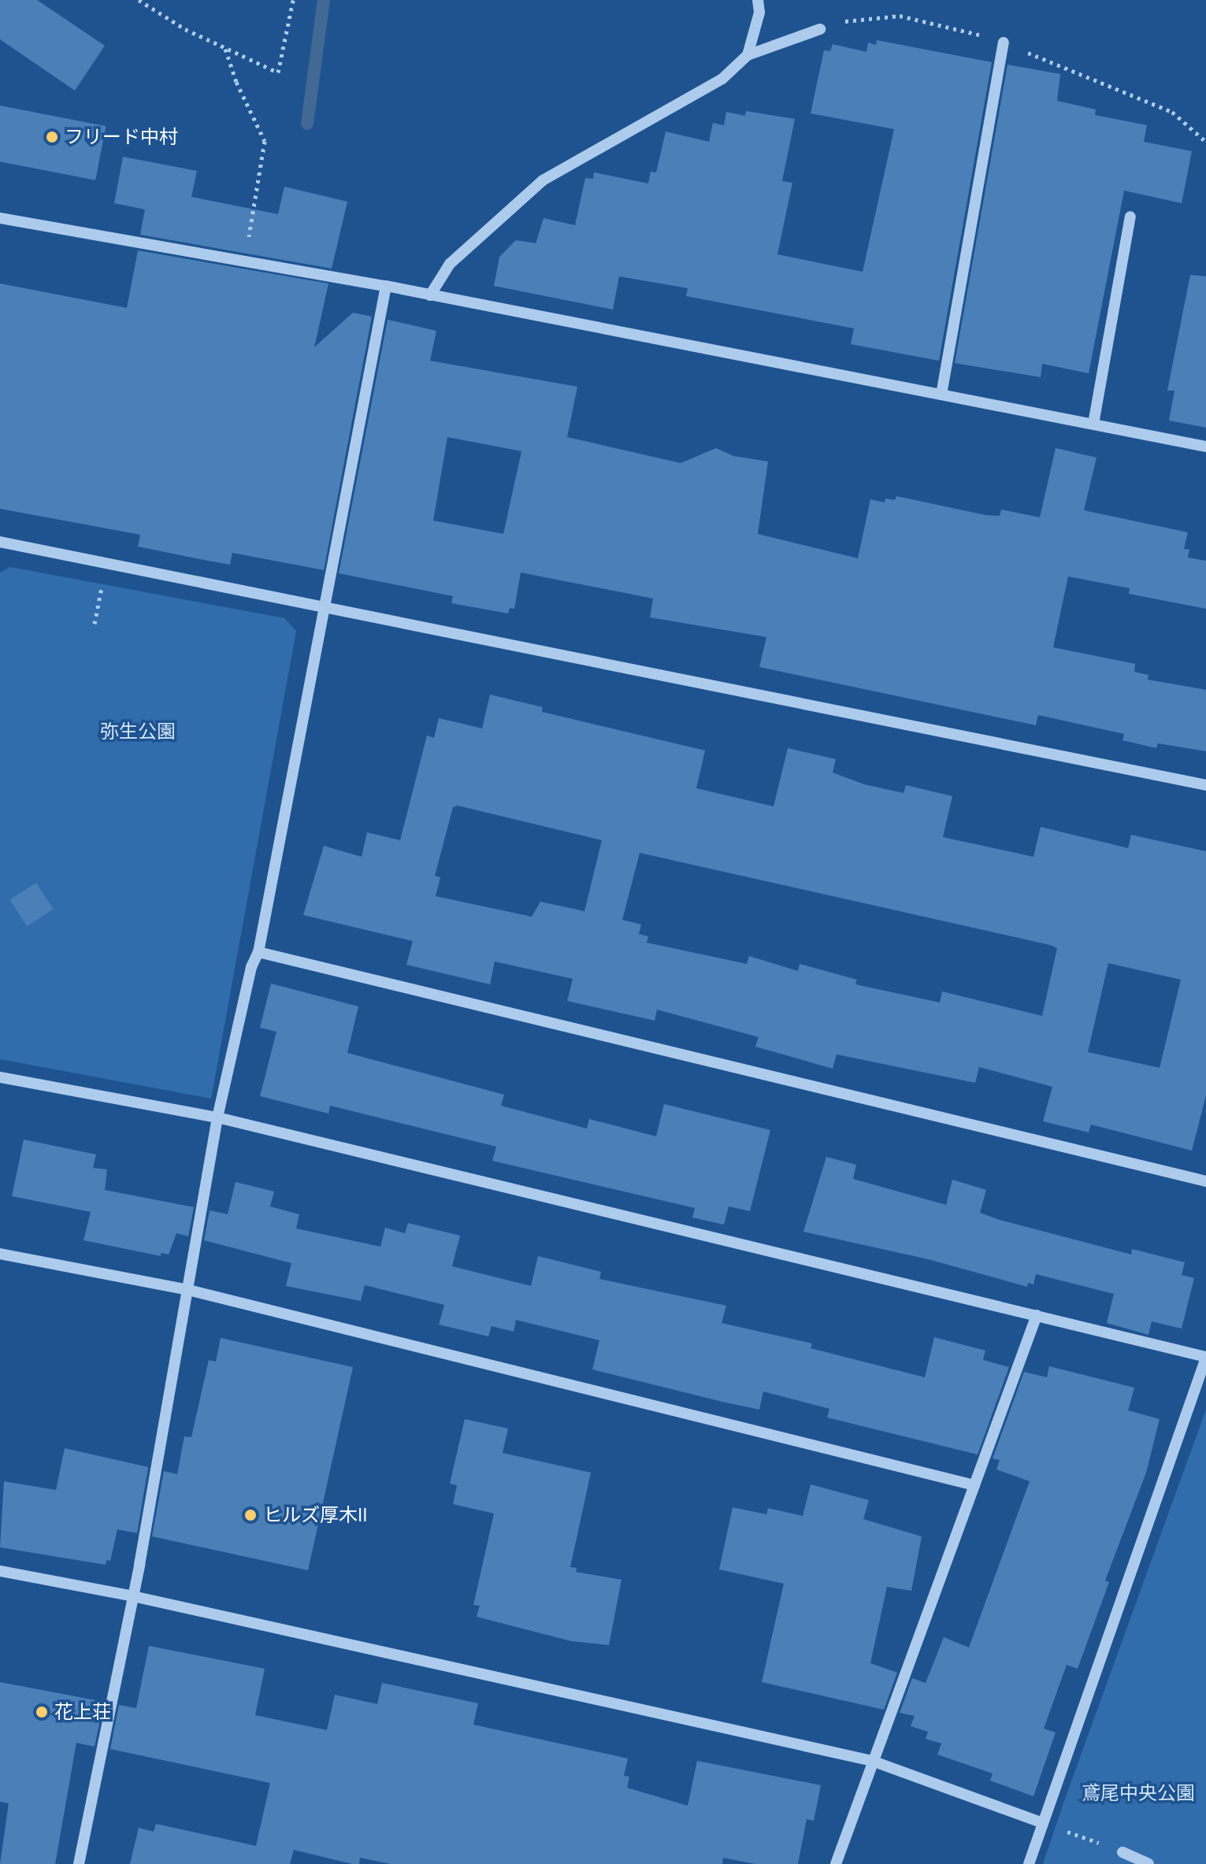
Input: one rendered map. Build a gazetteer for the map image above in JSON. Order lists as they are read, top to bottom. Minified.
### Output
{"parks":["弥生公園","鳶尾中央公園"],"places":["フリード中村","ヒルズ厚木II","花上荘"]}
